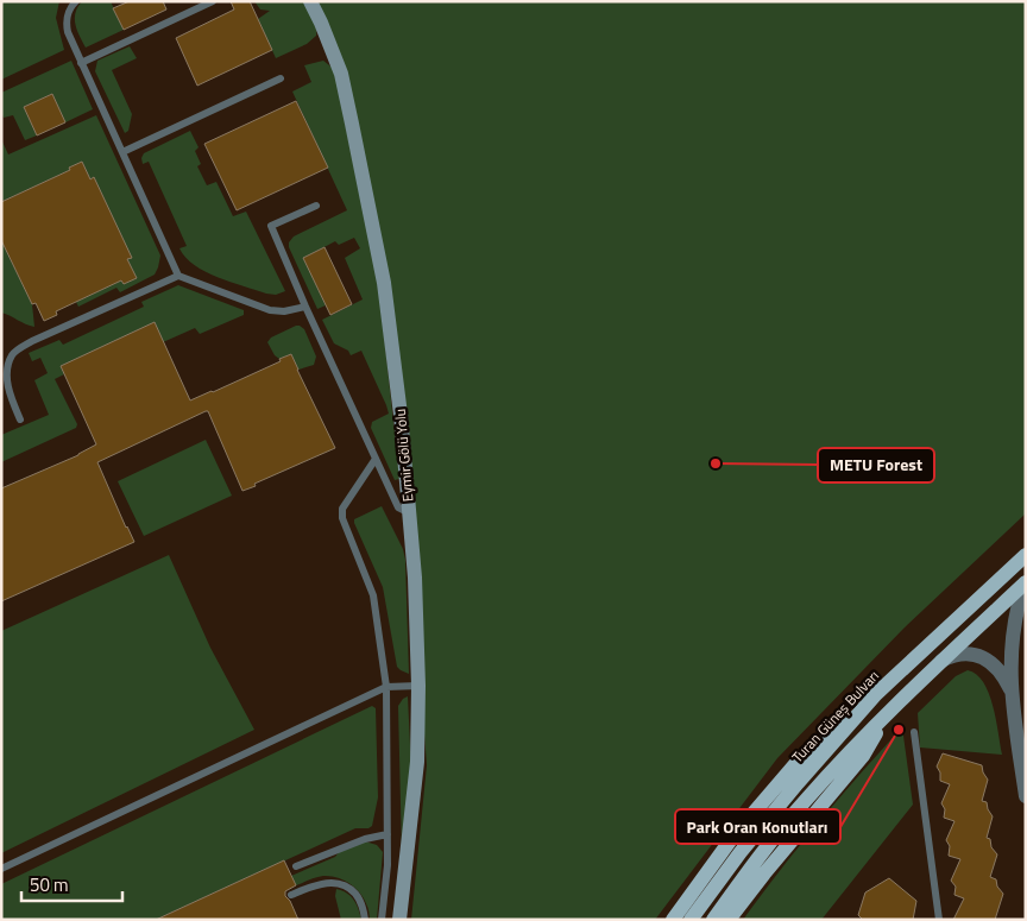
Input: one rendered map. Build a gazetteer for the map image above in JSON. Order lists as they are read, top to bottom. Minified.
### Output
{"streets":{"main road":["Turan Güneş Bulvarı"],"street":["Eymir Gölü Yolu"]},"places":["METU Forest","Park Oran Konutları"],"scale_bar":"50 m"}
